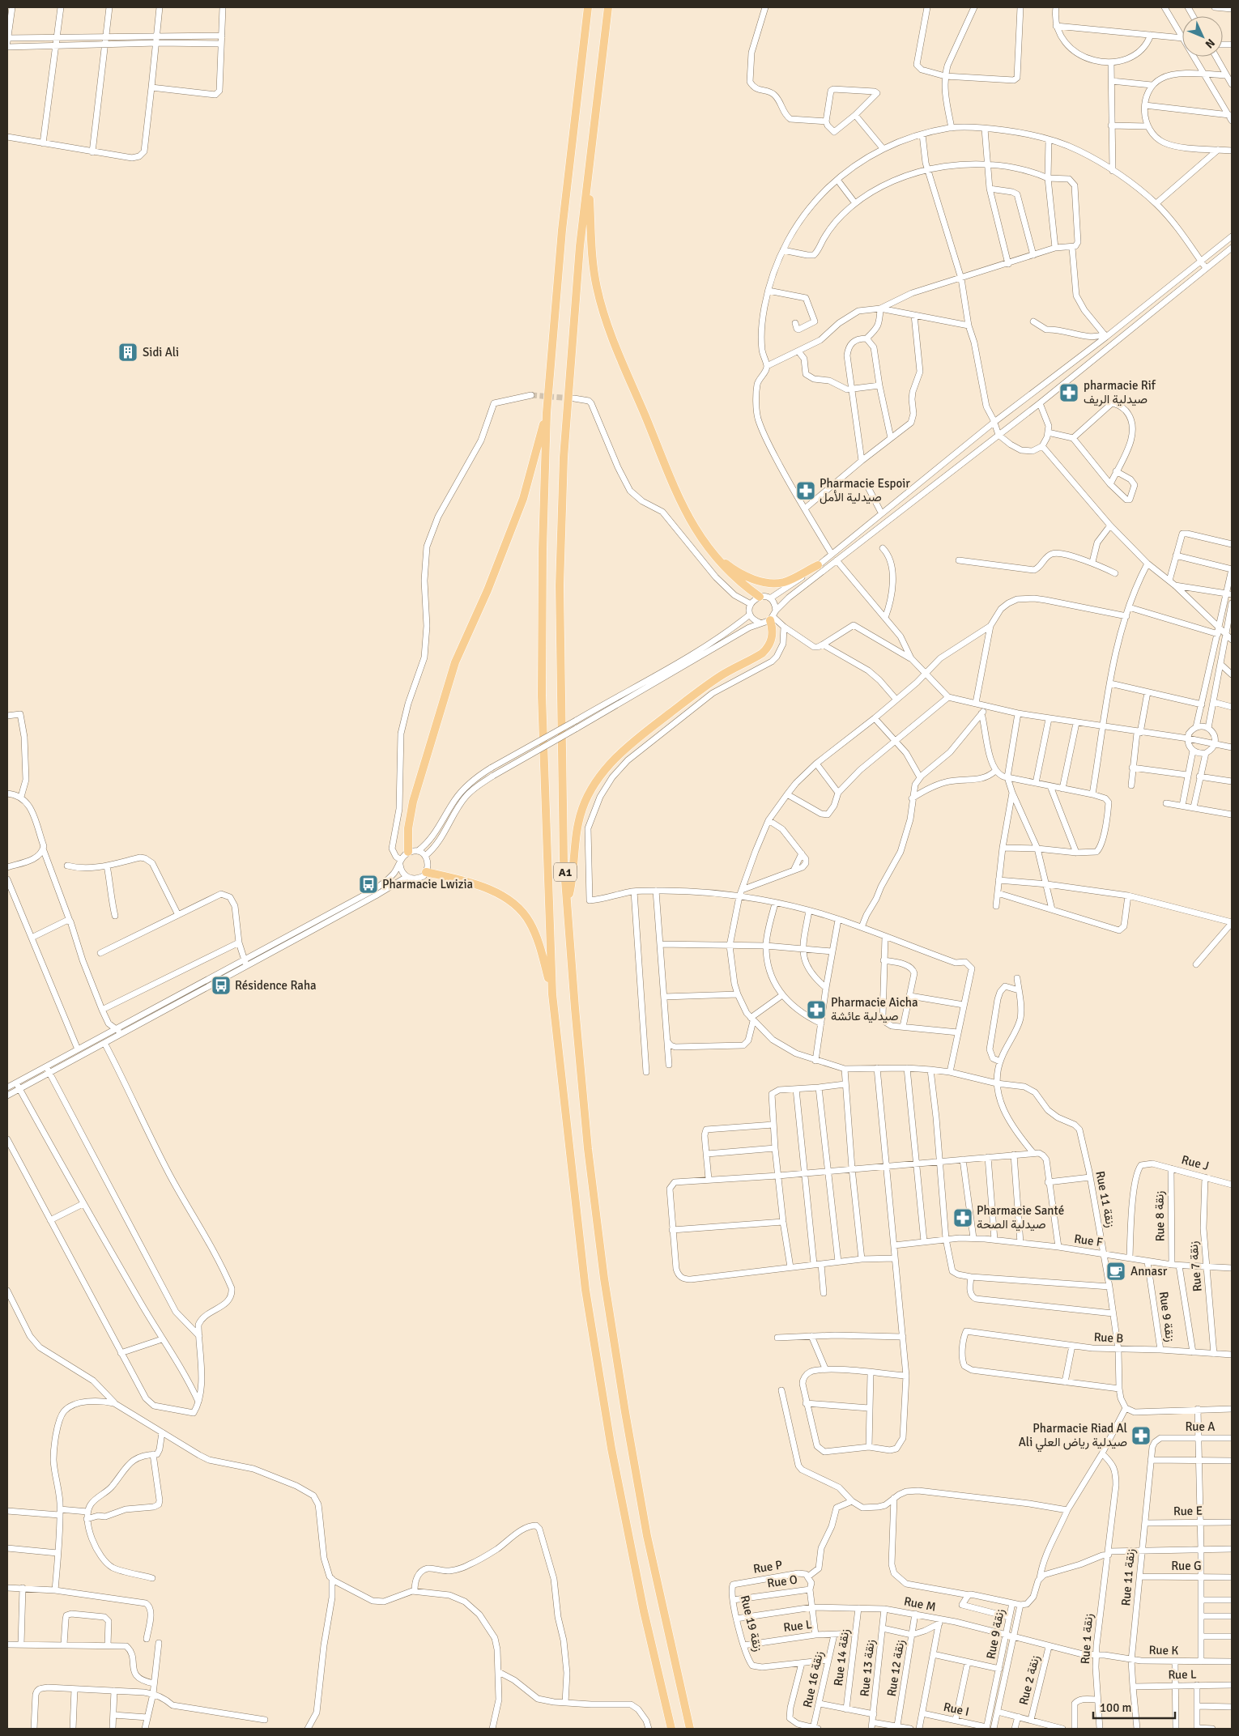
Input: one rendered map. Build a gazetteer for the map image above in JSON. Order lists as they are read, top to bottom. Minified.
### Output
{"streets":{"highway":["A1"],"street":["Rue J","Rue 11 زنقة","Rue 8 زنقة","Rue F","Rue 7 زنقة","Rue 9 زنقة","Rue B","Rue A","Rue E","Rue G","Rue P","Rue O","Rue M","Rue 19 زنقة","Rue L","Rue 1 زنقة","Rue K","Rue 14 زنقة","Rue 13 زنقة","Rue 12 زنقة","Rue 16 زنقة","Rue 2 زنقة","Rue I"]},"crossings":[["Rue J","Rue 8 زنقة"],["Rue J","Rue F"],["Rue J","Rue 7 زنقة"],["Rue 11 زنقة","Rue F"],["Rue 11 زنقة","Rue B"],["Rue 11 زنقة","Rue A"],["Rue 11 زنقة","Rue E"],["Rue 11 زنقة","Rue G"],["Rue 11 زنقة","Rue L"],["Rue 11 زنقة","Rue K"],["Rue 8 زنقة","Rue F"],["Rue F","Rue 7 زنقة"],["Rue F","Rue 9 زنقة"],["Rue 7 زنقة","Rue B"],["Rue 9 زنقة","Rue B"],["Rue 9 زنقة","Rue M"],["Rue 9 زنقة","Rue I"],["Rue P","Rue 19 زنقة"],["Rue O","Rue 19 زنقة"],["Rue M","Rue 19 زنقة"],["Rue M","Rue 1 زنقة"],["Rue M","Rue K"],["Rue M","Rue 14 زنقة"],["Rue M","Rue 13 زنقة"],["Rue M","Rue 12 زنقة"],["Rue M","Rue 2 زنقة"],["Rue 19 زنقة","Rue L"],["Rue L","Rue 14 زنقة"],["Rue L","Rue 16 زنقة"],["Rue 1 زنقة","Rue K"]],"places":{"building":["Sidi Ali"],"pharmacy":["pharmacie Rif صيدلية الريف","Pharmacie Espoir صيدلية الأمل","Pharmacie Aicha صيدلية عائشة","Pharmacie Santé صيدلية الصحة","Pharmacie Riad Al Ali صيدلية رياض العلي"],"bus stop":["Pharmacie Lwizia","Résidence Raha"],"cafe":["Annasr"]},"scale_bar":"100 m","north":"bottom right"}
